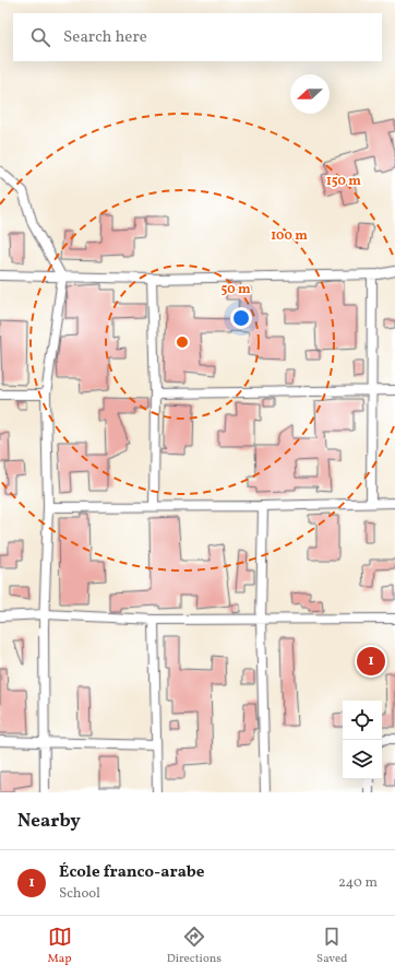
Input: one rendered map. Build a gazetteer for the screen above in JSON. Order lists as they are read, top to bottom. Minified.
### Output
{"north":"left","page":{"search":"Search here","pins":"1","heading":"Nearby","list":[{"mark":"1","name":"École franco-arabe","note":"School","value":"240 m"}],"nav":["Map","Directions","Saved"]},"rings":["150 m","100 m","50 m"]}
